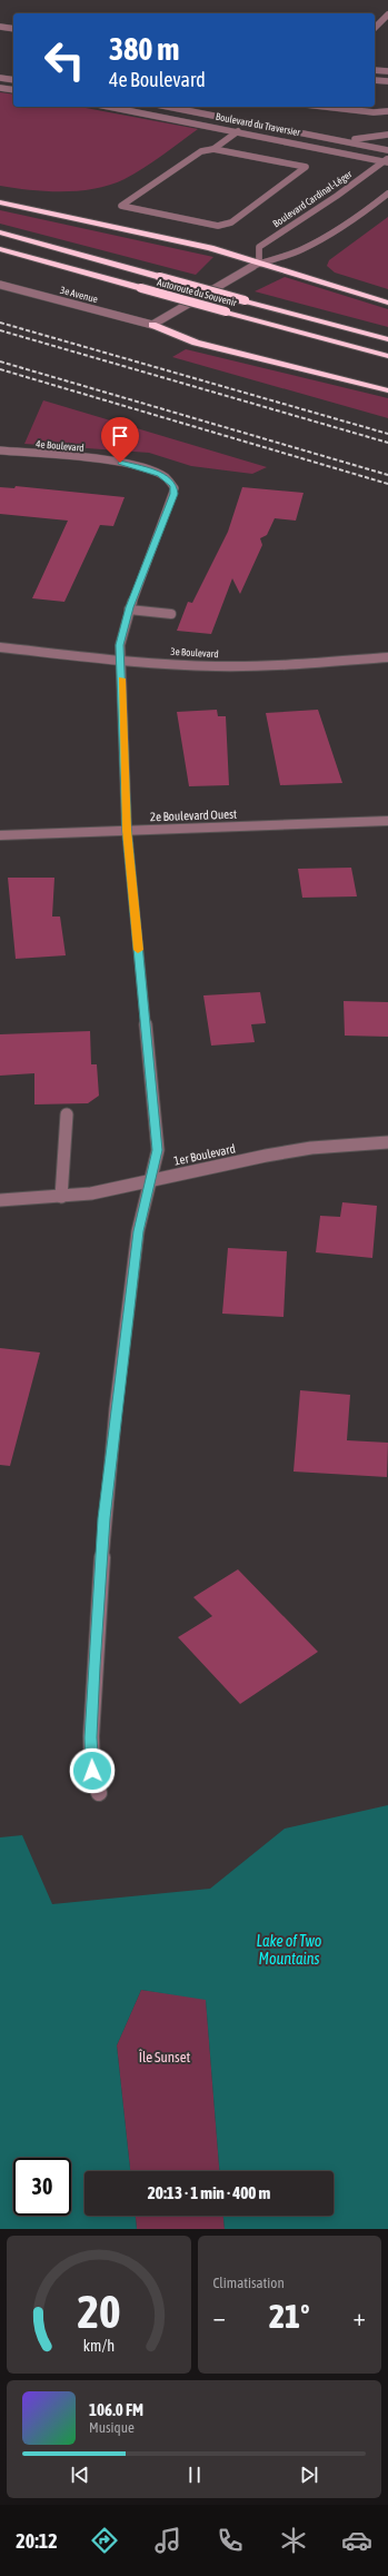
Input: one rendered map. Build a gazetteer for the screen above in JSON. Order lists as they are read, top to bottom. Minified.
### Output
{"streets":{"highway":["Autoroute du Souvenir"],"street":["Boulevard du Traversier","Boulevard Cardinal-Léger","3e Avenue","4e Boulevard","3e Boulevard","2e Boulevard Ouest","1er Boulevard"]},"crossings":[["Boulevard du Traversier","Boulevard Cardinal-Léger"]],"water":["Lake of Two Mountains"],"parks":["Île Sunset"],"page":{"turn":["380 m","4e Boulevard"],"limit":"30","trip":"20:13 · 1 min · 400 m","tile":"Climatisation","heat":["−","21°","+"],"song":["106.0 FM","Musique"],"tabs":"20:12","gauge":["20","km/h"]}}
